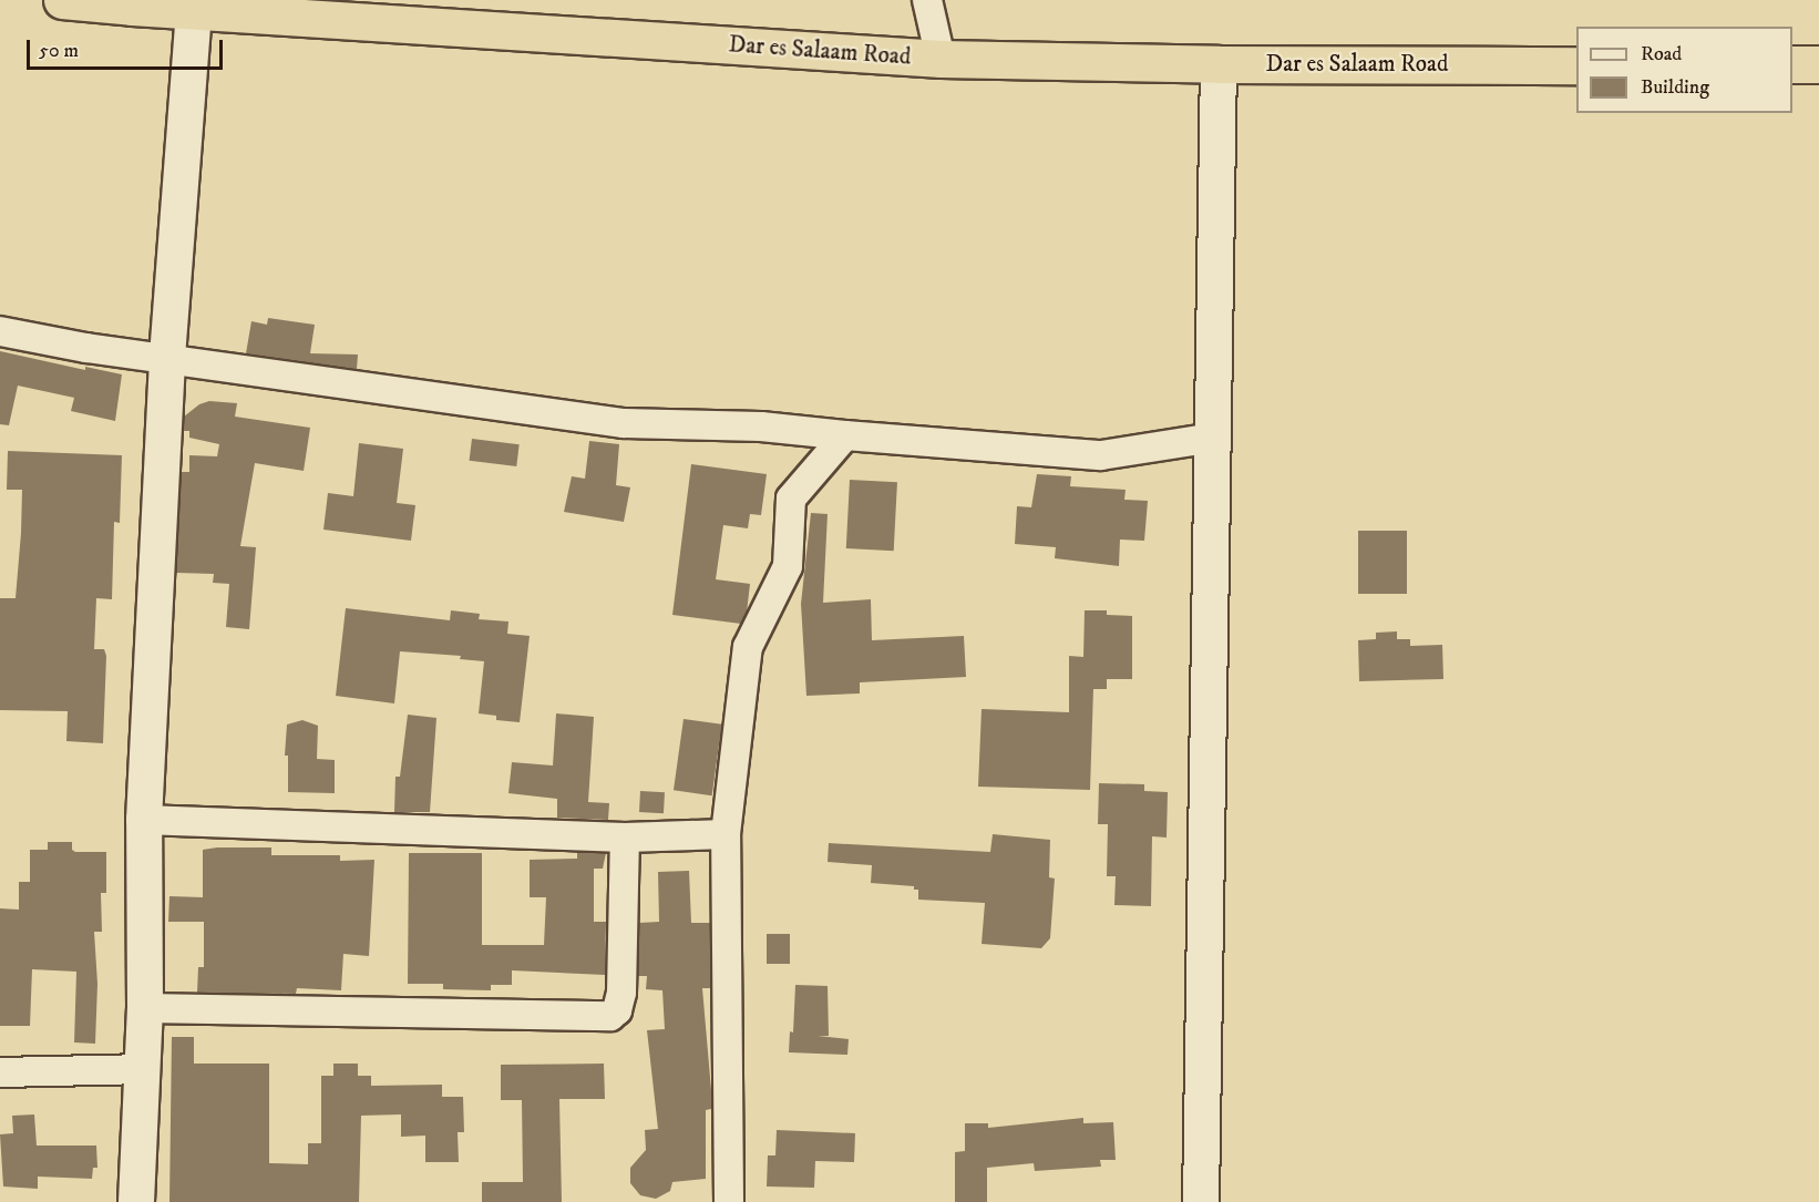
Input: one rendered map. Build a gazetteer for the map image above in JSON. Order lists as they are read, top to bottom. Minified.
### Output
{"streets":{"highway":["Dar es Salaam Road"]},"legend":["Road","Building"],"scale_bar":"50 m"}
